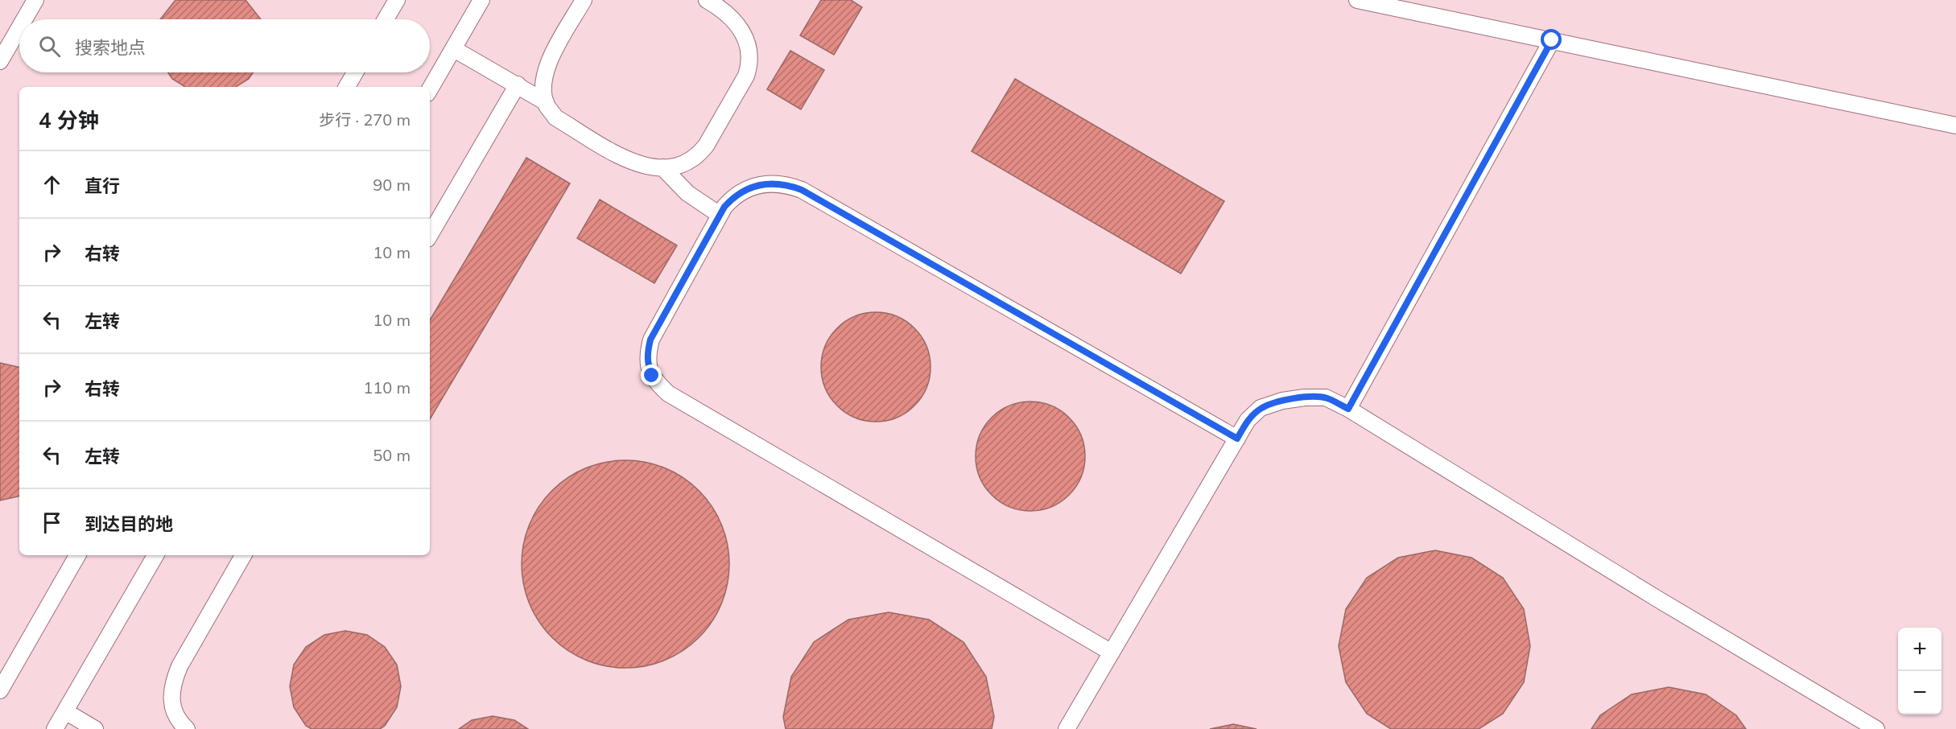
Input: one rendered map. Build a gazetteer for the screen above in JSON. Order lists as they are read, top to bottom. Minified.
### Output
{"page":{"search":"搜索地点","heading":["4 分钟","步行 · 270 m"],"list":[["直行","90 m"],["右转","10 m"],["左转","10 m"],["右转","110 m"],["左转","50 m"],"到达目的地"],"map_buttons":["+","−"]}}
